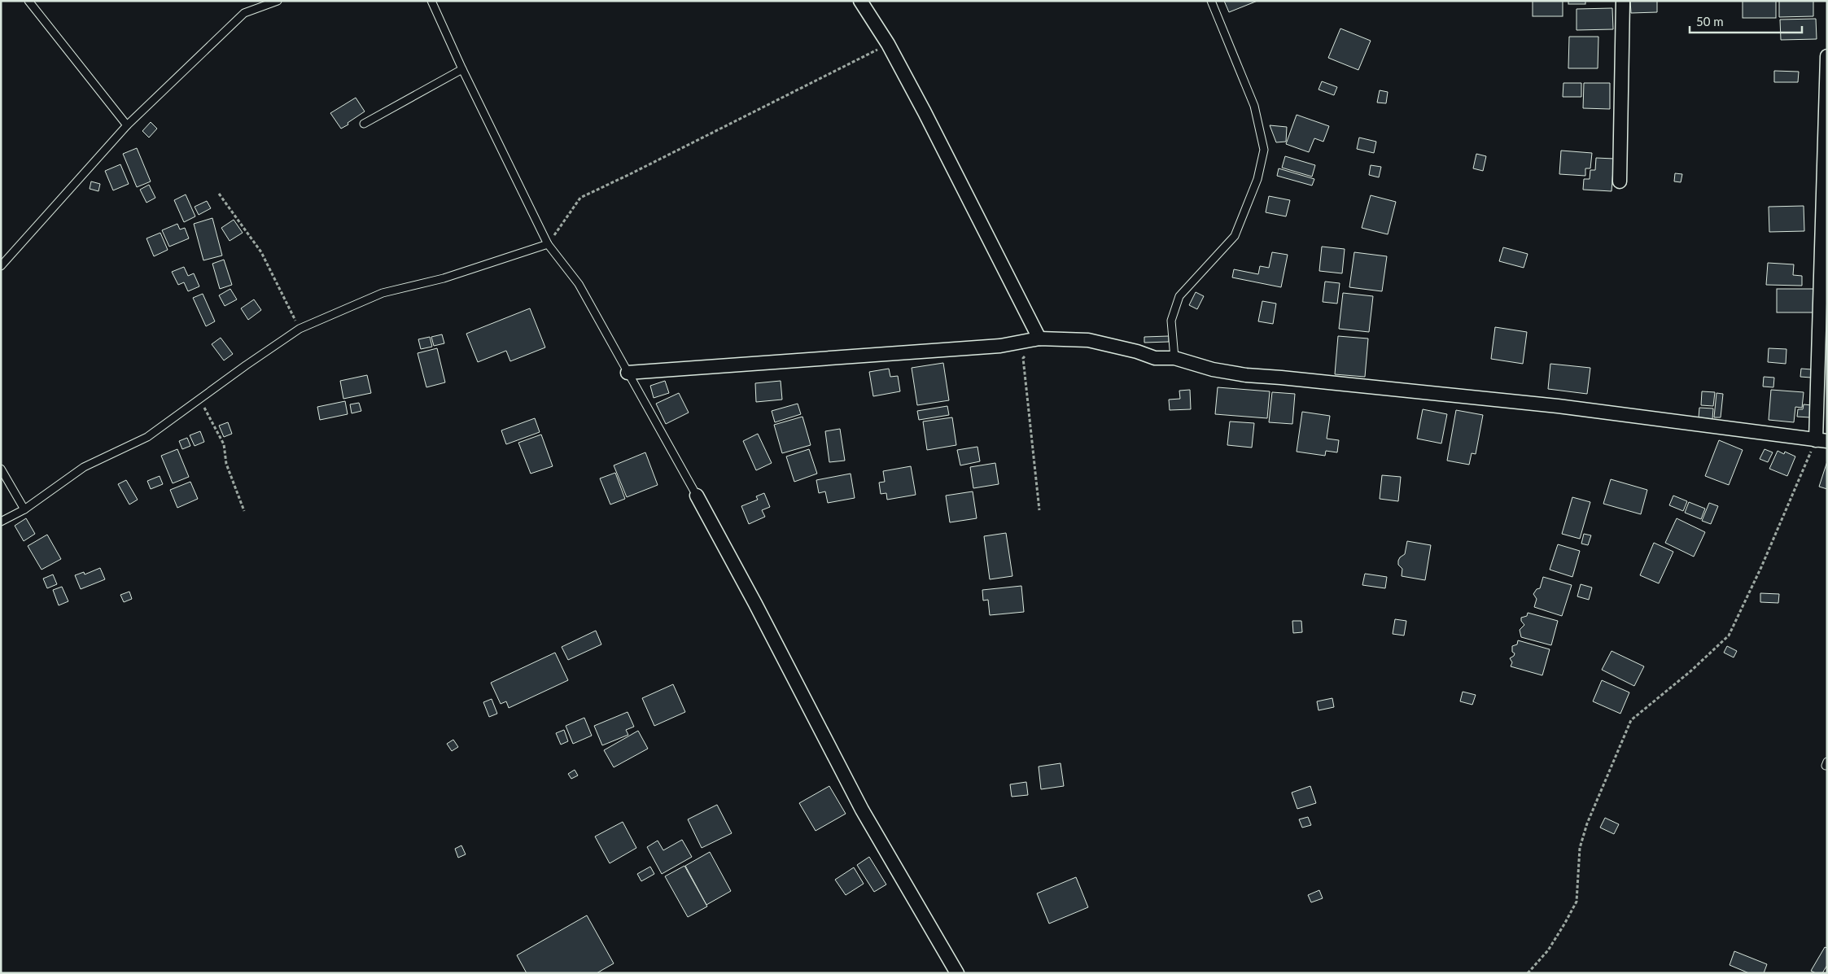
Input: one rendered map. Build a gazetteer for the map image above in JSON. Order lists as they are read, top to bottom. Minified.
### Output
{"scale_bar":"50 m"}
